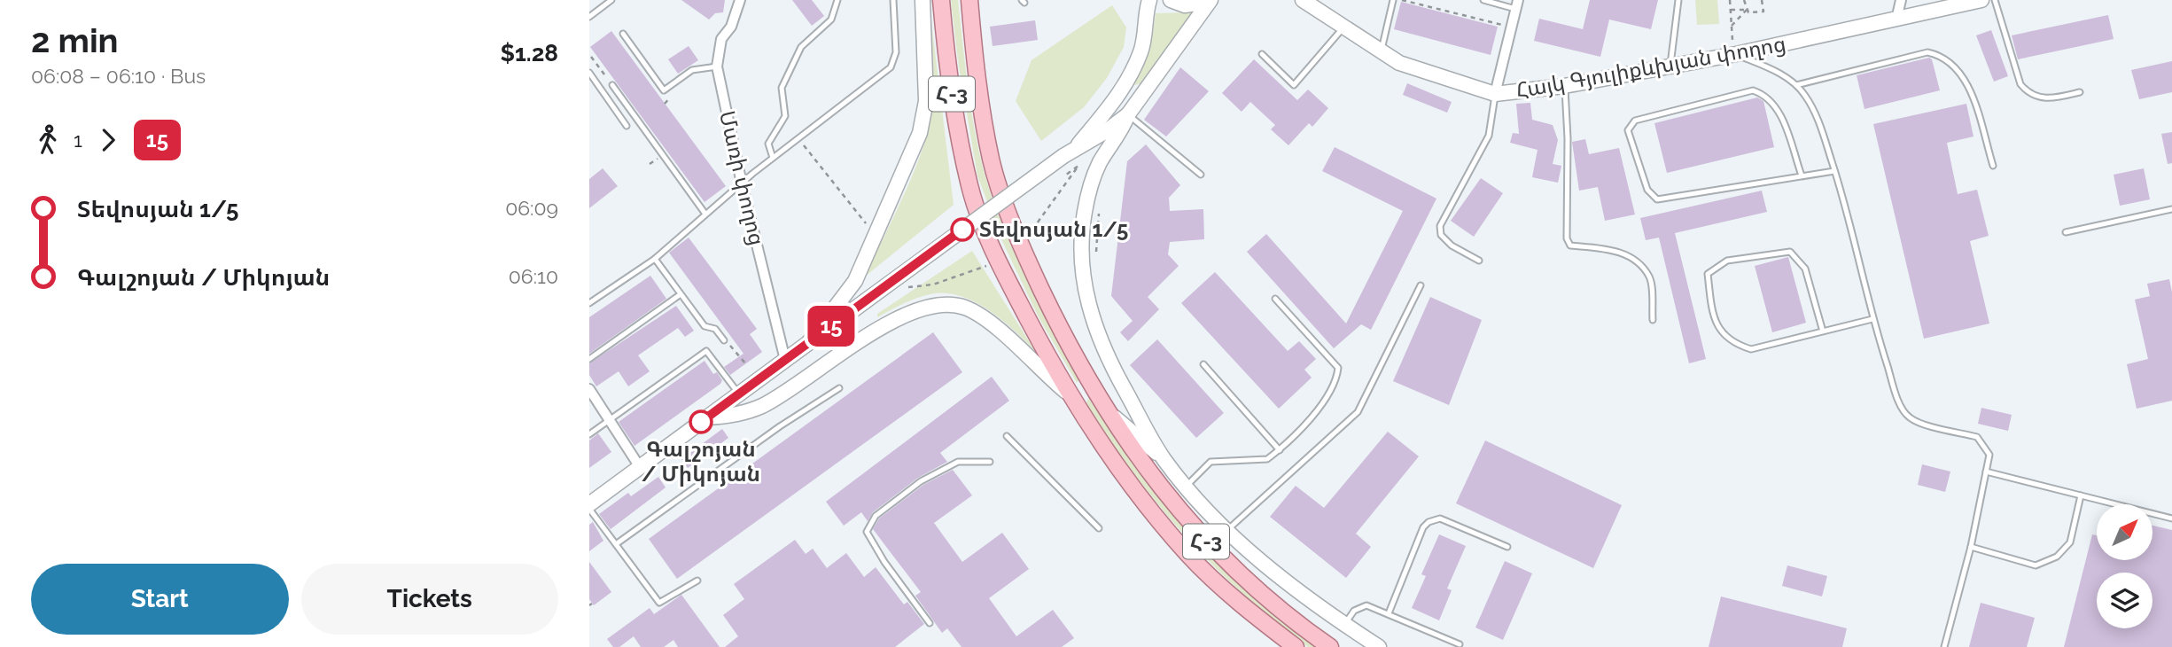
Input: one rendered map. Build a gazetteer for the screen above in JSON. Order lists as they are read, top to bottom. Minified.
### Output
{"streets":{"main road":["Հայկ Գյուլիքևխյան փողոց","Հ-3"],"street":["Մառի փողոց"]},"places":["Տեվոսյան 1/5","Գալշոյան / Միկոյան"],"lines":["bus line 15"],"north":"top right","page":{"heading":["2 min","06:08 – 06:10 · Bus","$1.28"],"on_map":"15","legs":["1","15"],"list":[{"name":"Տեվոսյան 1/5","value":"06:09"},{"name":"Գալշոյան / Միկոյան","value":"06:10"}],"buttons":["Start","Tickets"]}}
